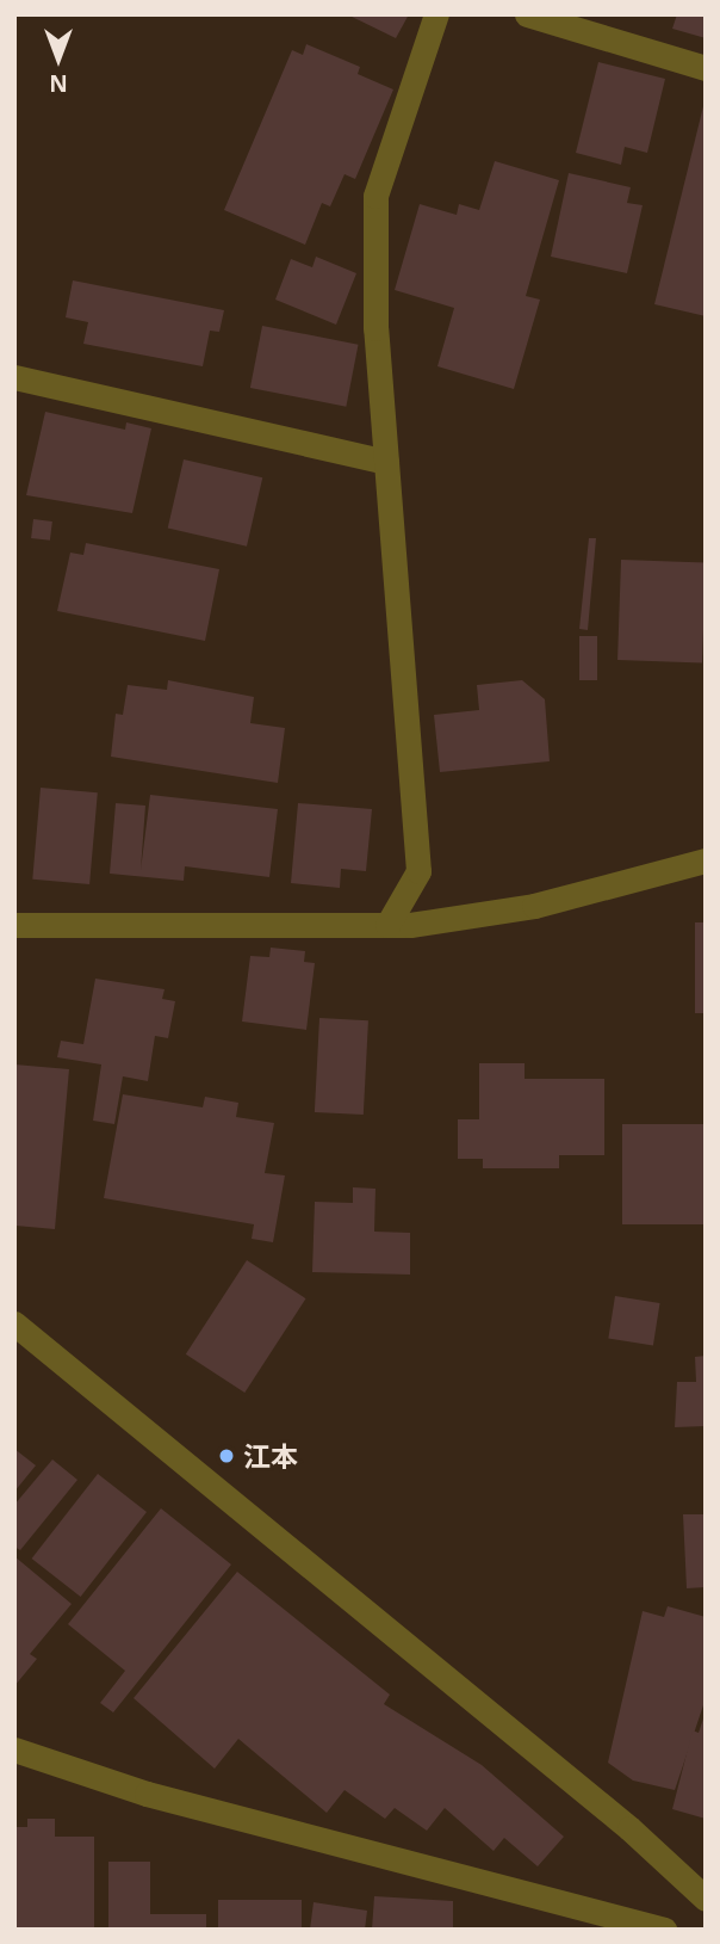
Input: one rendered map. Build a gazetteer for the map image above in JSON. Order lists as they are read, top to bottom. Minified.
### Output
{"places":["江本"],"north":"bottom"}
